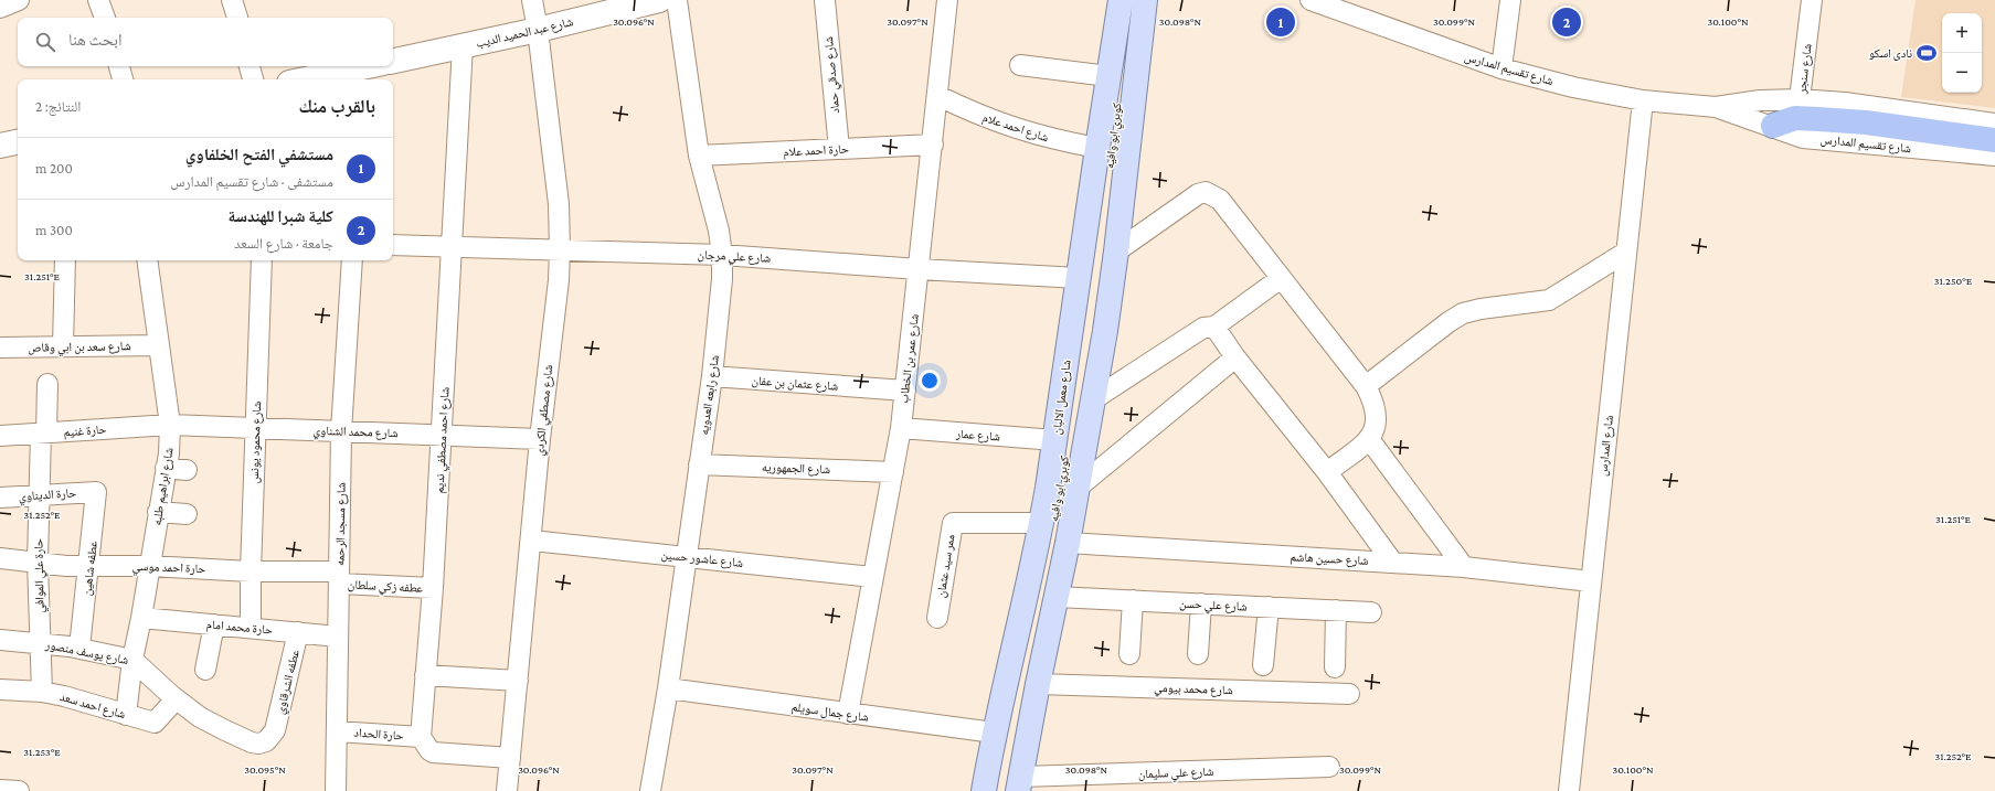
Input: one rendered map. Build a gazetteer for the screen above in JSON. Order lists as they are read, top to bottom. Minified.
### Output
{"streets":{"main road":["كوبري ابو وافيه","شارع معمل الالبان"],"street":["شارع عبد الحميد الديب","شارع تقسيم المدارس","شارع سنجر","شارع صدقي حماد","شارع احمد علام","حارة احمد علام","شارع علي مرجان","شارع سعد بن ابي وقاص","شارع عمر بن الخطاب","شارع عثمان بن عفان","شارع رابعه العدويه","شارع مصطفي الكردي","حارة غنيم","شارع محمد الشناوي","شارع عمار","شارع احمد مصطفي نديم","شارع محمود يونس","شارع المدارس","شارع الجمهوريه","شارع ابراهيم طلبه","حارة الديناوي","شارع مسجد الرحمه","شارع عاشور حسين","شارع حسين هاشم","ممر سيد عثمان","حارة احمد موسي","عطفه شاهين","حارة علي الموافي","عطفه زكي سلطان","شارع علي حسن","حارة محمد امام","شارع يوسف منصور","عطفه الشرقاوي","شارع محمد بيومي","شارع احمد سعد","شارع جمال سويلم","حارة الحداد","شارع علي سليمان"]},"crossings":[["شارع عبد الحميد الديب","شارع مصطفي الكردي"],["شارع عبد الحميد الديب","شارع احمد مصطفي نديم"],["شارع تقسيم المدارس","شارع سنجر"],["شارع تقسيم المدارس","شارع المدارس"],["شارع صدقي حماد","حارة احمد علام"],["شارع احمد علام","شارع عمر بن الخطاب"],["شارع احمد علام","شارع معمل الالبان"],["حارة احمد علام","شارع عمر بن الخطاب"],["حارة احمد علام","شارع رابعه العدويه"],["شارع علي مرجان","شارع عمر بن الخطاب"],["شارع علي مرجان","شارع رابعه العدويه"],["شارع علي مرجان","شارع معمل الالبان"],["شارع علي مرجان","شارع مصطفي الكردي"],["شارع علي مرجان","شارع احمد مصطفي نديم"],["شارع سعد بن ابي وقاص","شارع ابراهيم طلبه"],["شارع عمر بن الخطاب","شارع عثمان بن عفان"],["شارع عمر بن الخطاب","شارع عمار"],["شارع عمر بن الخطاب","شارع الجمهوريه"],["شارع عمر بن الخطاب","شارع عاشور حسين"],["شارع عمر بن الخطاب","شارع جمال سويلم"],["شارع عثمان بن عفان","شارع رابعه العدويه"],["شارع رابعه العدويه","شارع الجمهوريه"],["شارع رابعه العدويه","شارع عاشور حسين"],["شارع رابعه العدويه","شارع جمال سويلم"],["شارع معمل الالبان","شارع عمار"],["شارع معمل الالبان","ممر سيد عثمان"],["شارع معمل الالبان","شارع جمال سويلم"],["شارع مصطفي الكردي","شارع محمد الشناوي"],["شارع مصطفي الكردي","شارع عاشور حسين"],["حارة غنيم","شارع محمد الشناوي"],["حارة غنيم","شارع ابراهيم طلبه"],["حارة غنيم","حارة علي الموافي"],["شارع محمد الشناوي","شارع احمد مصطفي نديم"],["شارع محمد الشناوي","شارع محمود يونس"],["شارع محمد الشناوي","شارع ابراهيم طلبه"],["شارع محمد الشناوي","شارع مسجد الرحمه"],["شارع احمد مصطفي نديم","عطفه زكي سلطان"],["شارع احمد مصطفي نديم","حارة الحداد"],["شارع محمود يونس","حارة احمد موسي"],["شارع محمود يونس","حارة محمد امام"],["شارع المدارس","شارع حسين هاشم"],["شارع ابراهيم طلبه","حارة احمد موسي"],["شارع ابراهيم طلبه","حارة محمد امام"],["شارع ابراهيم طلبه","شارع يوسف منصور"],["شارع ابراهيم طلبه","شارع احمد سعد"],["حارة الديناوي","عطفه شاهين"],["حارة الديناوي","حارة علي الموافي"],["شارع مسجد الرحمه","حارة احمد موسي"],["شارع مسجد الرحمه","عطفه زكي سلطان"],["شارع مسجد الرحمه","حارة محمد امام"],["شارع مسجد الرحمه","حارة الحداد"],["حارة احمد موسي","عطفه شاهين"],["حارة احمد موسي","حارة علي الموافي"],["حارة احمد موسي","عطفه زكي سلطان"],["عطفه شاهين","شارع يوسف منصور"],["حارة علي الموافي","شارع يوسف منصور"],["حارة علي الموافي","شارع احمد سعد"],["حارة محمد امام","عطفه الشرقاوي"],["شارع يوسف منصور","عطفه الشرقاوي"],["شارع يوسف منصور","شارع احمد سعد"]],"places":{"sports":["نادى اسكو"]},"page":{"pins":["1","2"],"map_buttons":["+","−"],"search":"ابحث هنا","heading":["بالقرب منك","النتائج: 2"],"list":[{"mark":"1","name":"مستشفي الفتح الخلفاوي","note":"مستشفى · شارع تقسيم المدارس","value":"200 m"},{"mark":"2","name":"كلية شبرا للهندسة","note":"جامعة · شارع السعد","value":"300 m"}]},"coordinates":["30.096°N","30.097°N","30.098°N","30.099°N","30.100°N","31.251°E","31.250°E","31.252°E","31.253°E","30.095°N"]}
